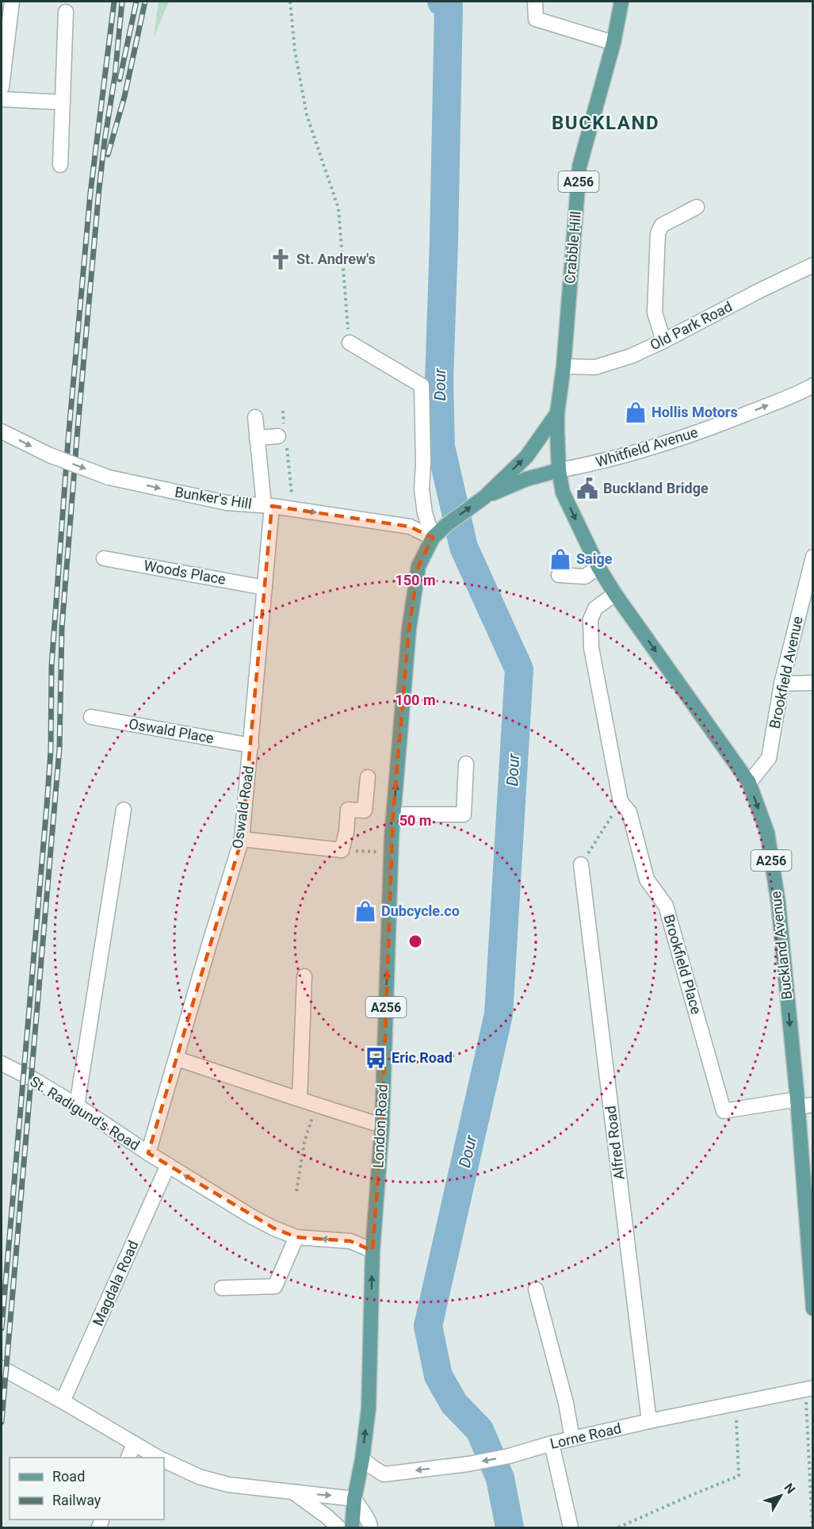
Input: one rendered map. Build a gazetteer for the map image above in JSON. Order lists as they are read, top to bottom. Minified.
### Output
{"streets":{"main road":["A256","Crabble Hill","Buckland Avenue","London Road"],"street":["Old Park Road","Whitfield Avenue","Bunker's Hill","Woods Place","Brookfield Avenue","Oswald Place","Oswald Road","Brookfield Place","St. Radigund's Road","Alfred Road","Magdala Road","Lorne Road"]},"crossings":[["Crabble Hill","Old Park Road"],["Crabble Hill","Buckland Avenue"],["Crabble Hill","London Road"],["Whitfield Avenue","Buckland Avenue"],["Whitfield Avenue","London Road"],["Bunker's Hill","Oswald Road"],["Bunker's Hill","London Road"],["Woods Place","Oswald Road"],["Brookfield Avenue","Buckland Avenue"],["Oswald Place","Oswald Road"],["Oswald Road","St. Radigund's Road"],["Buckland Avenue","Brookfield Place"],["Buckland Avenue","London Road"],["St. Radigund's Road","London Road"],["St. Radigund's Road","Magdala Road"],["London Road","Lorne Road"],["Alfred Road","Lorne Road"]],"one_way":["Whitfield Avenue","Bunker's Hill","Buckland Avenue","London Road","Lorne Road"],"districts":["BUCKLAND"],"water":["Dour"],"places":{"church":["St. Andrew's"],"shop":["Hollis Motors","Saige","Dubcycle.co"],"public building":["Buckland Bridge"],"bus stop":["Eric Road"]},"legend":["Road","Railway"],"north":"top right","rings":["150 m","100 m","50 m"]}
